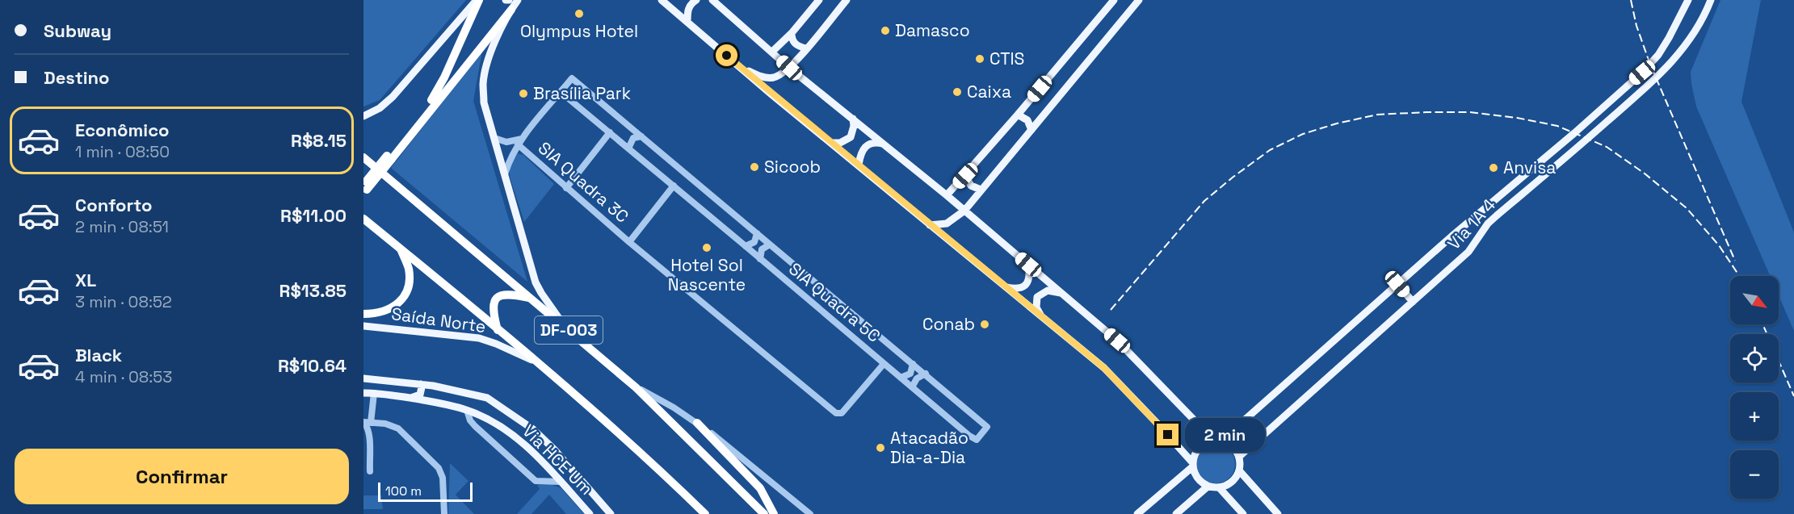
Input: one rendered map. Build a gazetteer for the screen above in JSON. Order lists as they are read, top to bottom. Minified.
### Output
{"streets":{"highway":["DF-003"],"main road":["Via 1A 4","Saída Norte","Via HCE Um"],"street":["SIA Quadra 3C","SIA Quadra 5C"]},"crossings":[["Saída Norte","DF-003"]],"places":["Olympus Hotel","Damasco","CTIS","Caixa","Brasília Park","Sicoob","Anvisa","Hotel Sol Nascente","Conab","Atacadão Dia-a-Dia"],"scale_bar":"100 m","north":"bottom right","page":{"banner":["Subway","Destino"],"list":[{"name":"Econômico","note":"1 min · 08:50","value":"R$8.15"},{"name":"Conforto","note":"2 min · 08:51","value":"R$11.00"},{"name":"XL","note":"3 min · 08:52","value":"R$13.85"},{"name":"Black","note":"4 min · 08:53","value":"R$10.64"}],"map_buttons":["+","−"],"bubble":"2 min","buttons":"Confirmar","scale":"100 m"}}
